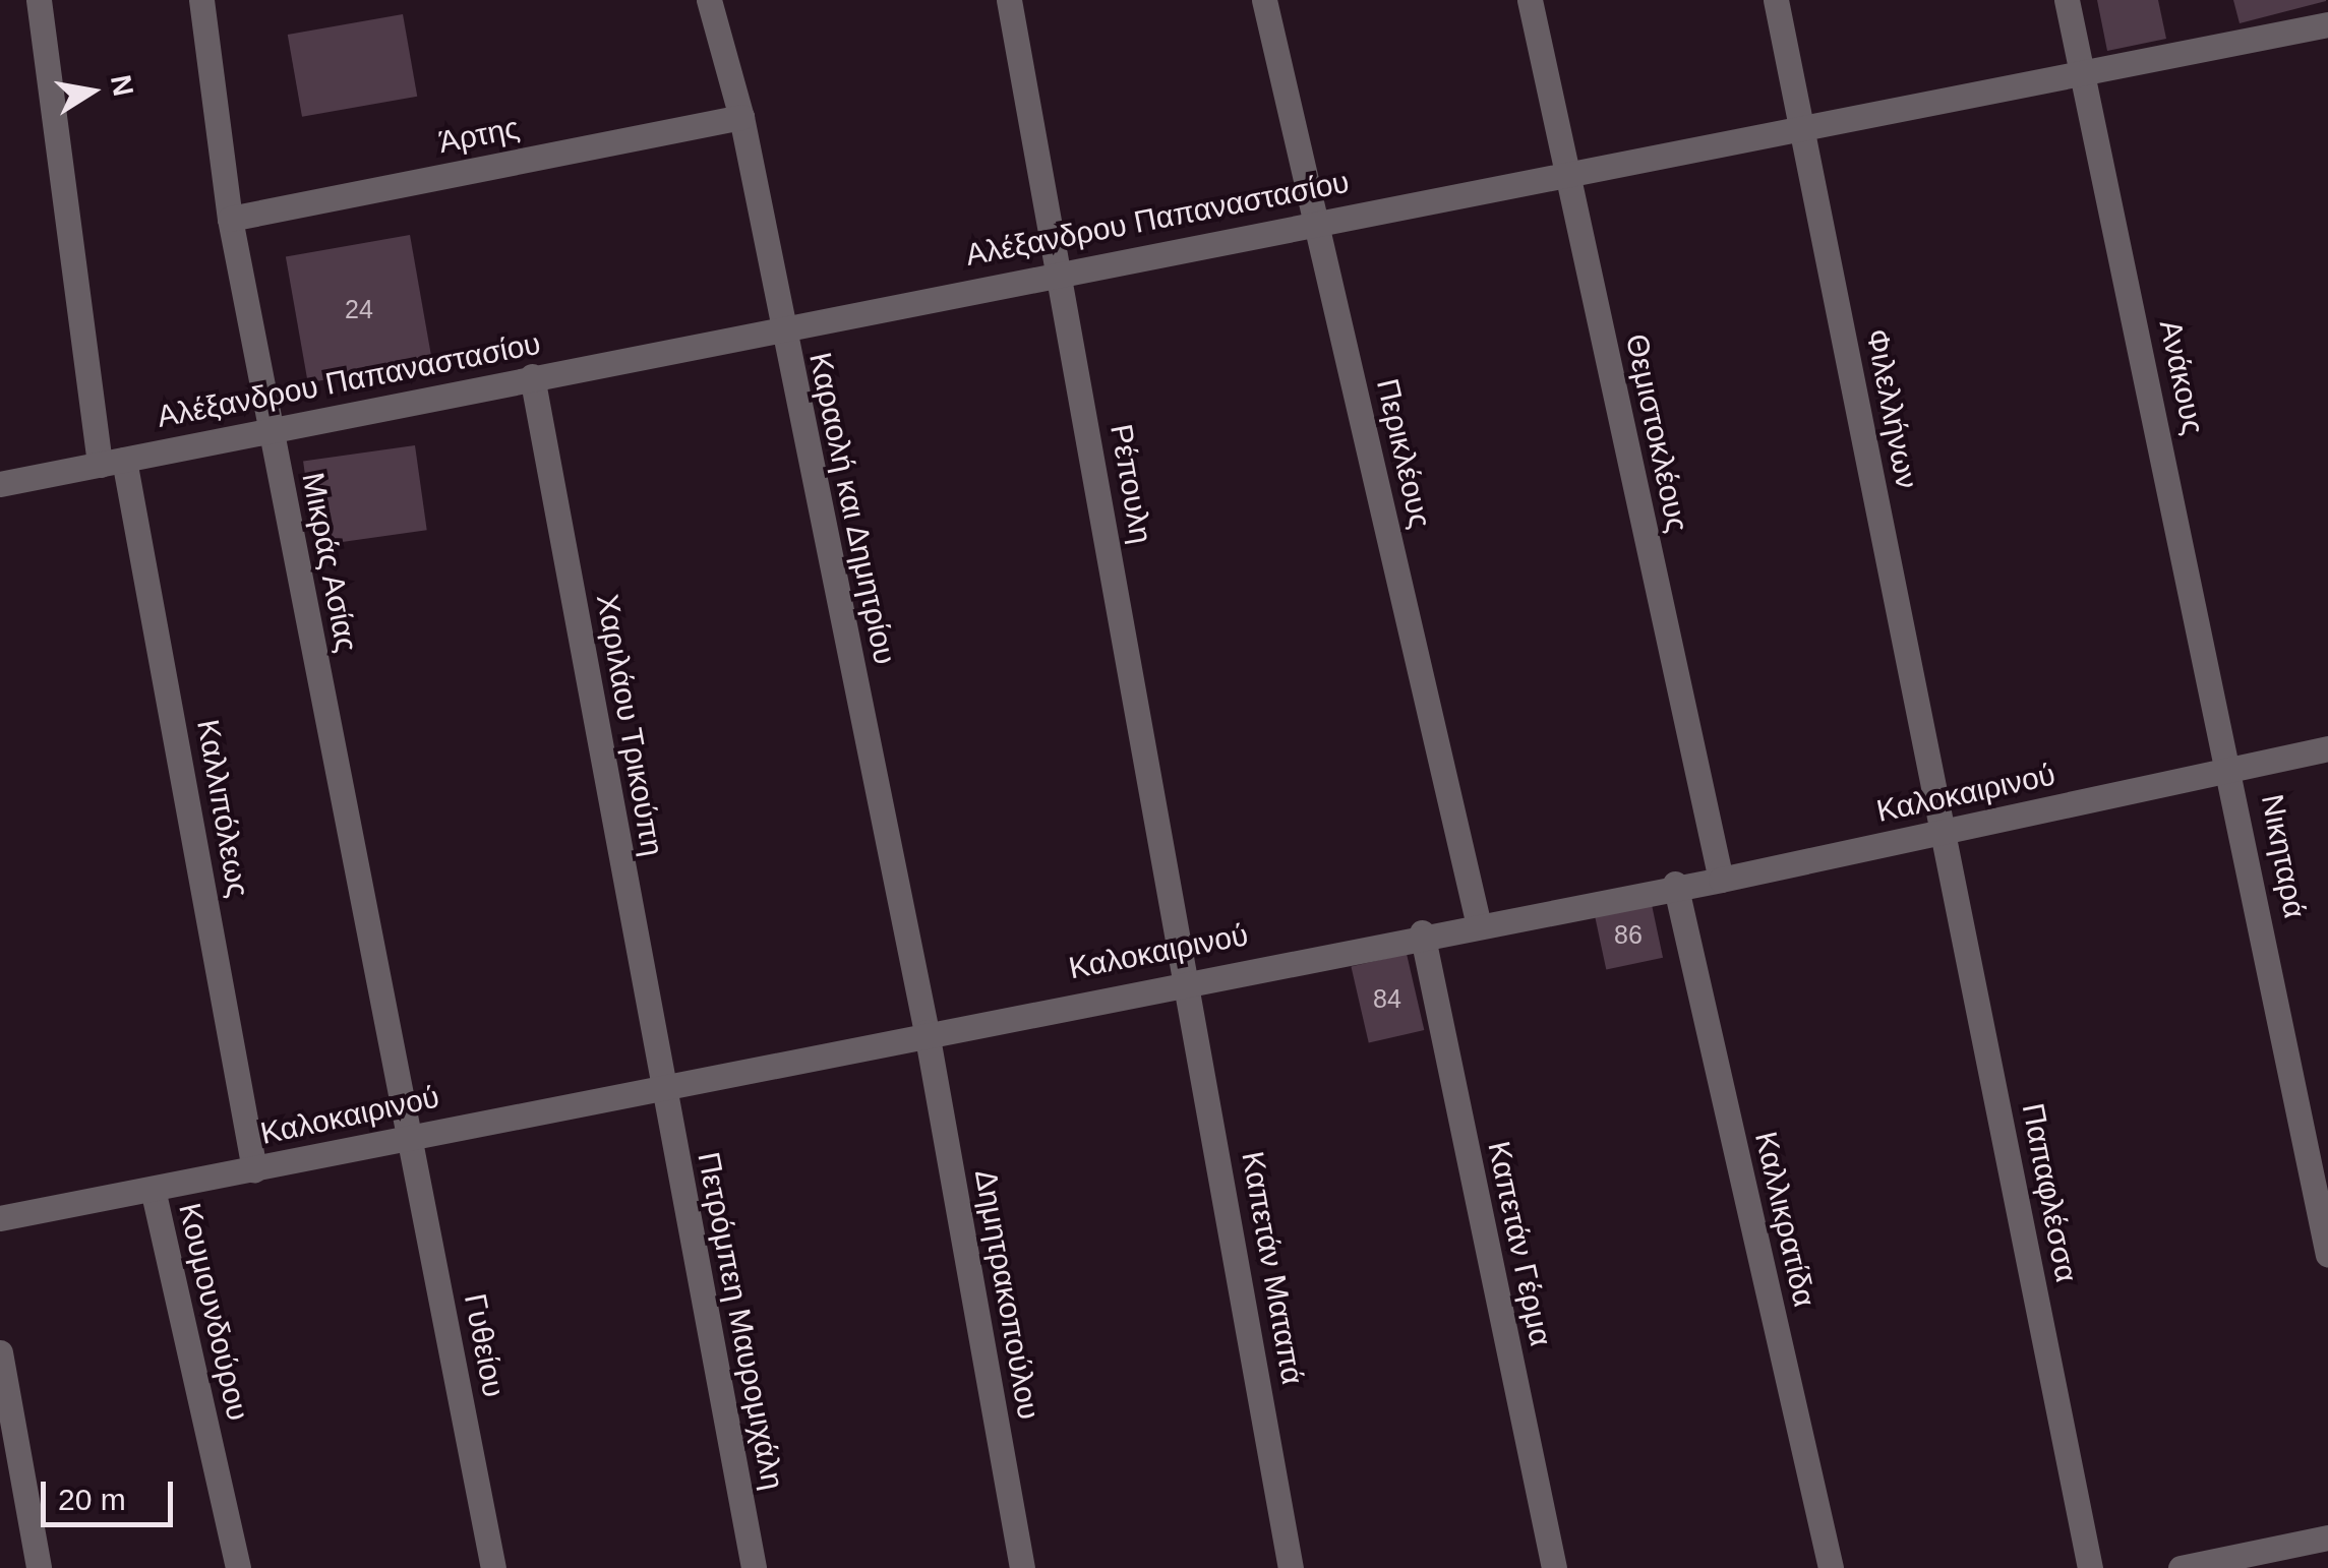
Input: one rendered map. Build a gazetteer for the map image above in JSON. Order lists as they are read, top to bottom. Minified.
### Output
{"streets":{"street":["Άρτης","Αλέξανδρου Παπαναστασίου","Ανάκους","Φιλελλήνων","Θεμιστοκλέους","Περικλέους","Ρέπουλη","Καραολή και Δημητρίου","Μικράς Ασίας","Χαριλάου Τρικούπη","Καλοκαιρινού","Καλλιπόλεως","Νικηταρά","Παπαφλέσσα","Καλλικρατίδα","Καπετάν Γέρμα","Καπετάν Ματαπά","Δημητρακοπούλου","Κουμουνδούρου","Πετρόμπεη Μαυρομιχάλη","Γυθείου"]},"crossings":[["Άρτης","Καραολή και Δημητρίου"],["Άρτης","Μικράς Ασίας"],["Αλέξανδρου Παπαναστασίου","Ανάκους"],["Αλέξανδρου Παπαναστασίου","Φιλελλήνων"],["Αλέξανδρου Παπαναστασίου","Θεμιστοκλέους"],["Αλέξανδρου Παπαναστασίου","Περικλέους"],["Αλέξανδρου Παπαναστασίου","Ρέπουλη"],["Αλέξανδρου Παπαναστασίου","Καραολή και Δημητρίου"],["Αλέξανδρου Παπαναστασίου","Μικράς Ασίας"],["Αλέξανδρου Παπαναστασίου","Χαριλάου Τρικούπη"],["Αλέξανδρου Παπαναστασίου","Καλλιπόλεως"],["Ανάκους","Καλοκαιρινού"],["Ανάκους","Νικηταρά"],["Φιλελλήνων","Καλοκαιρινού"],["Φιλελλήνων","Παπαφλέσσα"],["Θεμιστοκλέους","Καλοκαιρινού"],["Περικλέους","Καλοκαιρινού"],["Ρέπουλη","Καλοκαιρινού"],["Ρέπουλη","Καπετάν Ματαπά"],["Καραολή και Δημητρίου","Καλοκαιρινού"],["Καραολή και Δημητρίου","Δημητρακοπούλου"],["Μικράς Ασίας","Καλοκαιρινού"],["Μικράς Ασίας","Γυθείου"],["Χαριλάου Τρικούπη","Καλοκαιρινού"],["Χαριλάου Τρικούπη","Πετρόμπεη Μαυρομιχάλη"],["Καλοκαιρινού","Καλλιπόλεως"],["Καλοκαιρινού","Νικηταρά"],["Καλοκαιρινού","Παπαφλέσσα"],["Καλοκαιρινού","Καλλικρατίδα"],["Καλοκαιρινού","Καπετάν Γέρμα"],["Καλοκαιρινού","Καπετάν Ματαπά"],["Καλοκαιρινού","Δημητρακοπούλου"],["Καλοκαιρινού","Κουμουνδούρου"],["Καλοκαιρινού","Πετρόμπεη Μαυρομιχάλη"],["Καλοκαιρινού","Γυθείου"]],"house_numbers":["24","86","84"],"scale_bar":"20 m","north":"right"}
